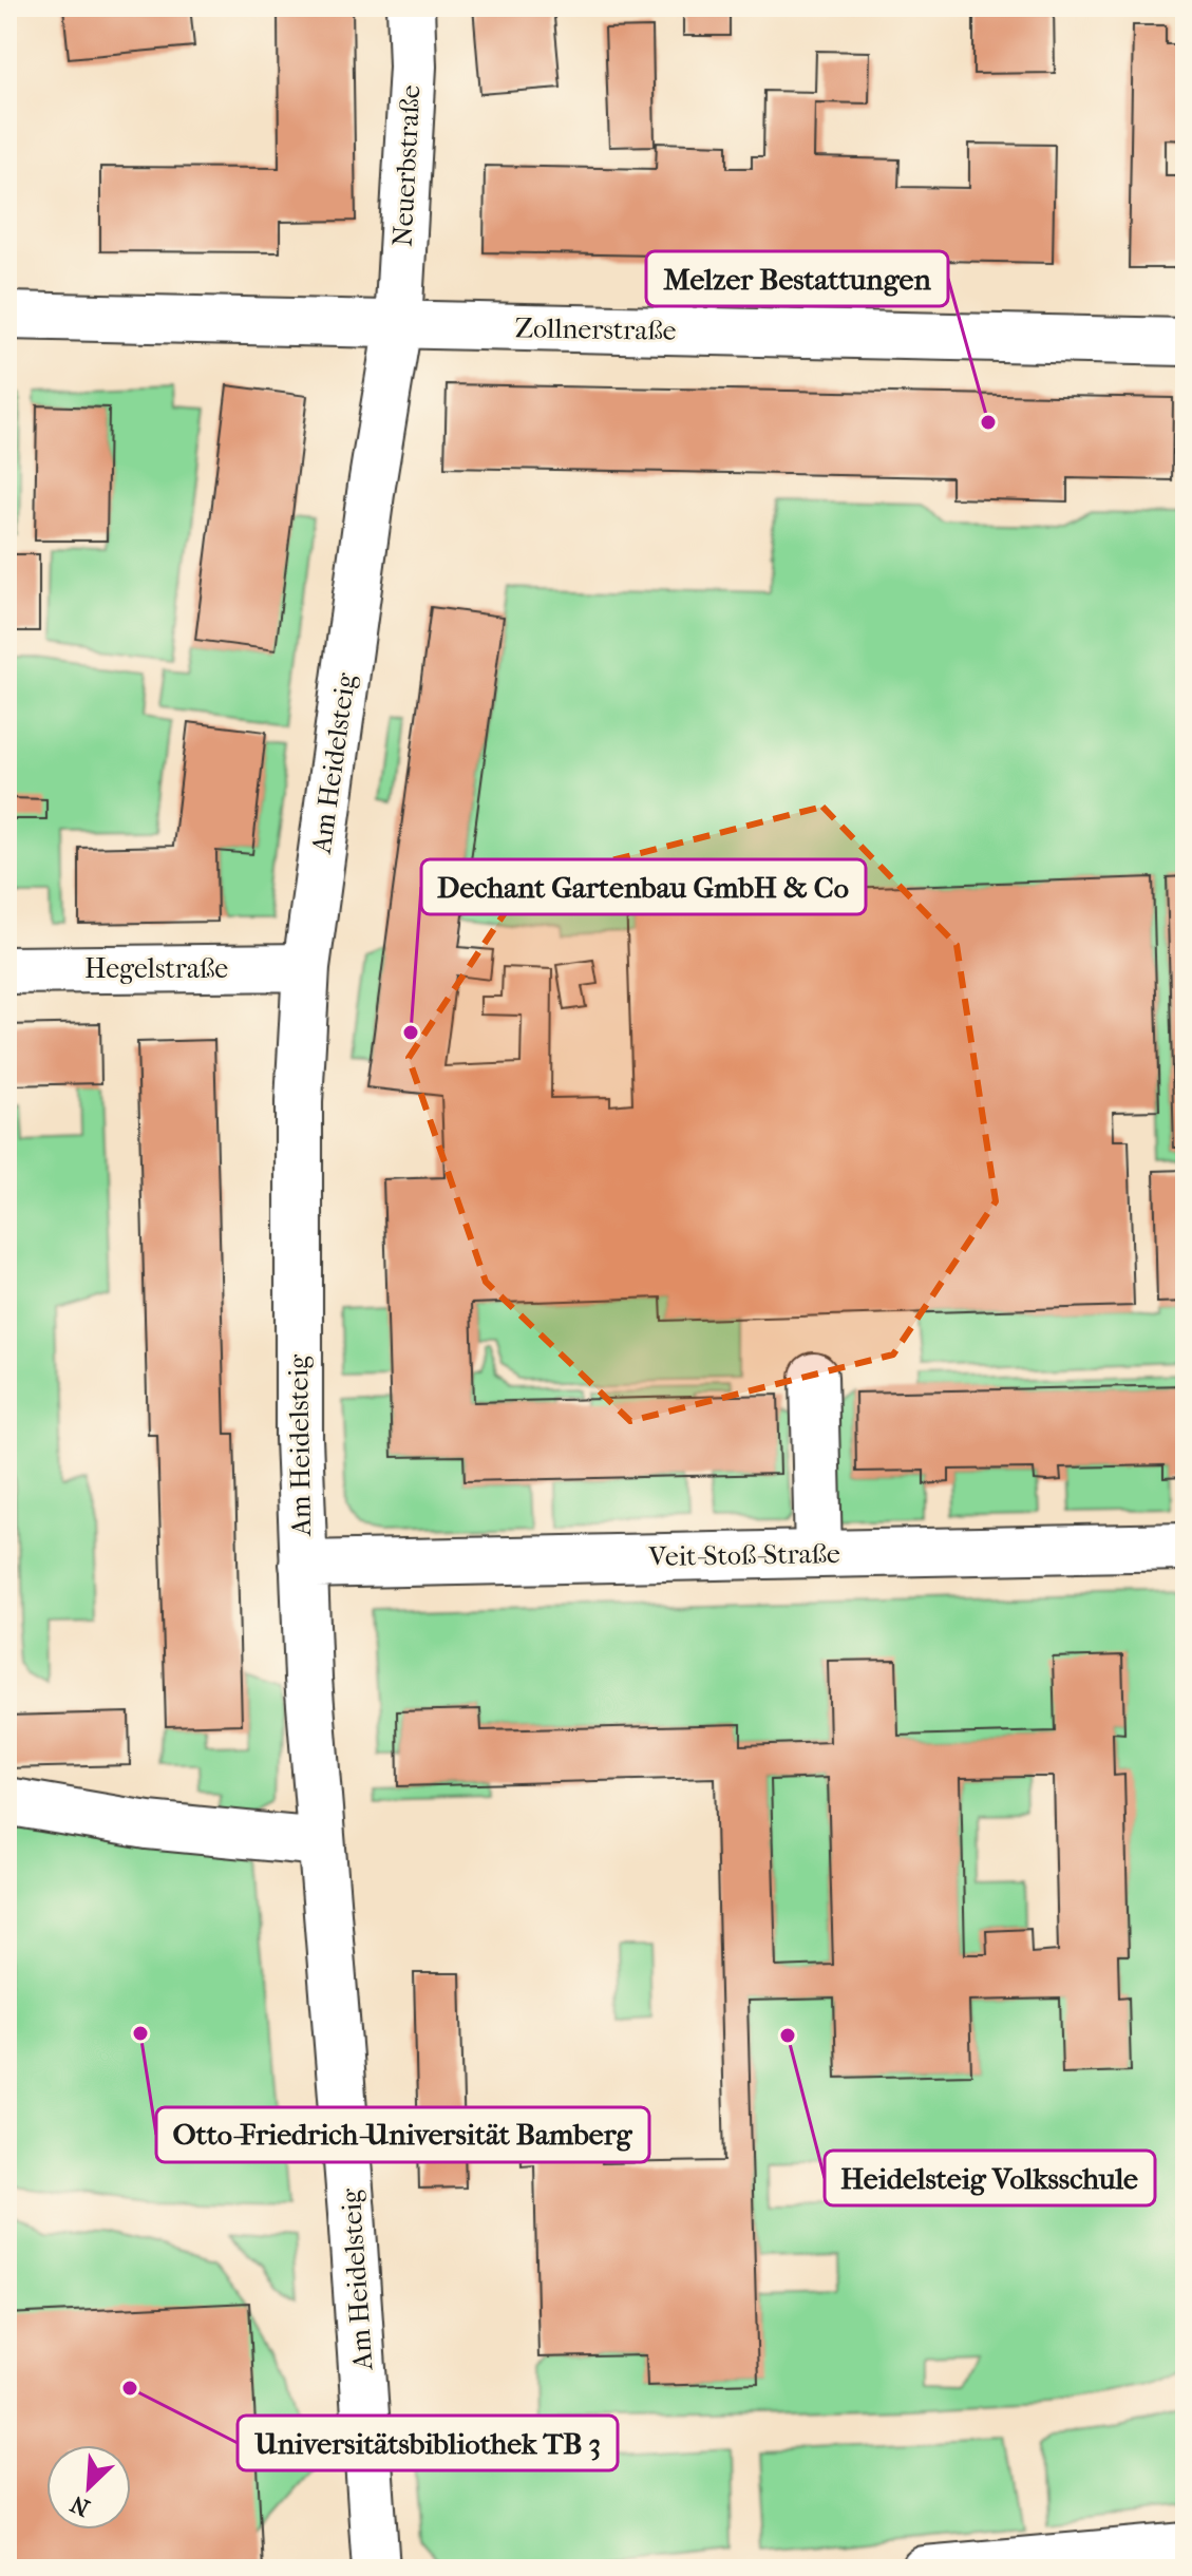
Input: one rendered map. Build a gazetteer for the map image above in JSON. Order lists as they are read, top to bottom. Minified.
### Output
{"streets":{"street":["Neuerbstraße","Zollnerstraße","Am Heidelsteig","Hegelstraße","Veit-Stoß-Straße"]},"crossings":[["Neuerbstraße","Zollnerstraße"],["Neuerbstraße","Am Heidelsteig"],["Zollnerstraße","Am Heidelsteig"],["Am Heidelsteig","Hegelstraße"],["Am Heidelsteig","Veit-Stoß-Straße"]],"places":["Melzer Bestattungen","Dechant Gartenbau GmbH & Co","Otto-Friedrich-Universität Bamberg","Heidelsteig Volksschule","Universitätsbibliothek TB 3"],"north":"bottom left"}
